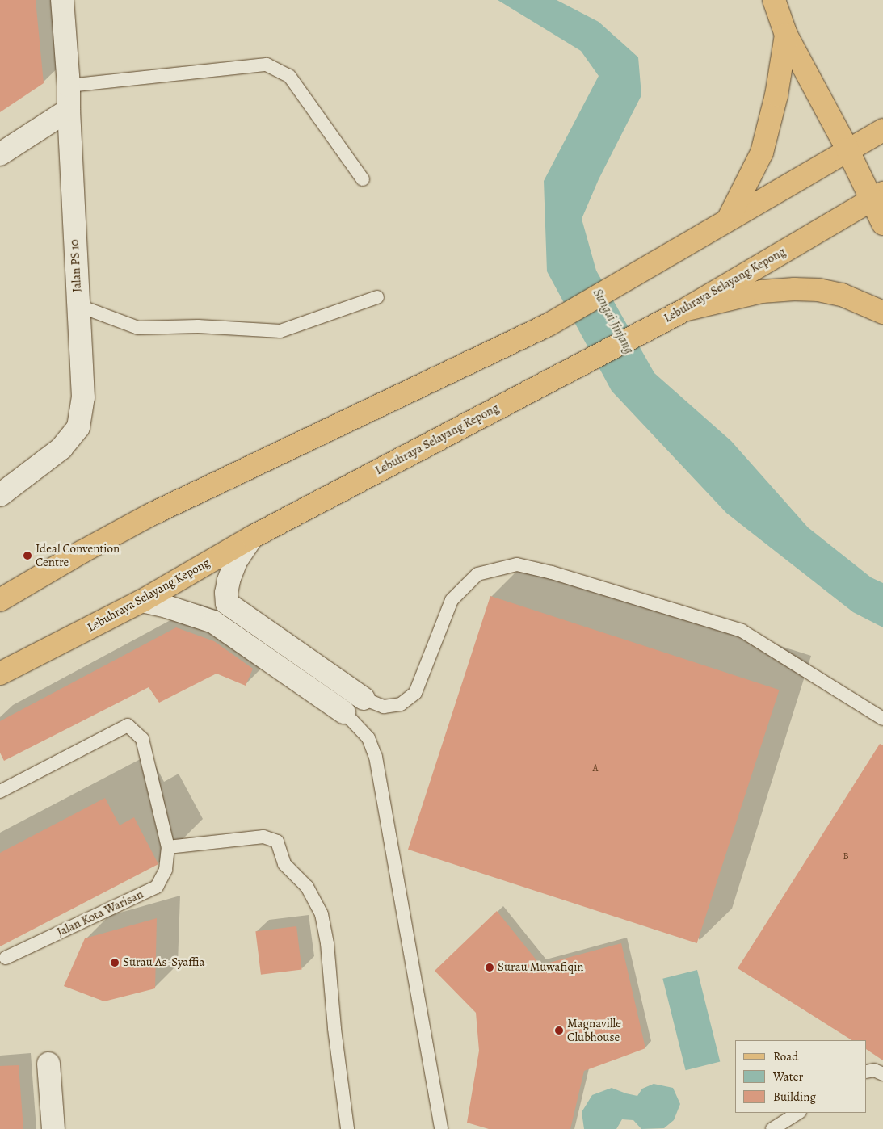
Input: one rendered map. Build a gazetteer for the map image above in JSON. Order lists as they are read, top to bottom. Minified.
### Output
{"streets":{"main road":["Lebuhraya Selayang Kepong"],"street":["Jalan PS 10"],"lane":["Jalan Kota Warisan"]},"water":["Sungai Jinjang"],"places":["Ideal Convention Centre","Surau As-Syaffia","Surau Muwafiqin","Magnaville Clubhouse"],"house_numbers":["A","B"],"legend":["Road","Water","Building"]}
